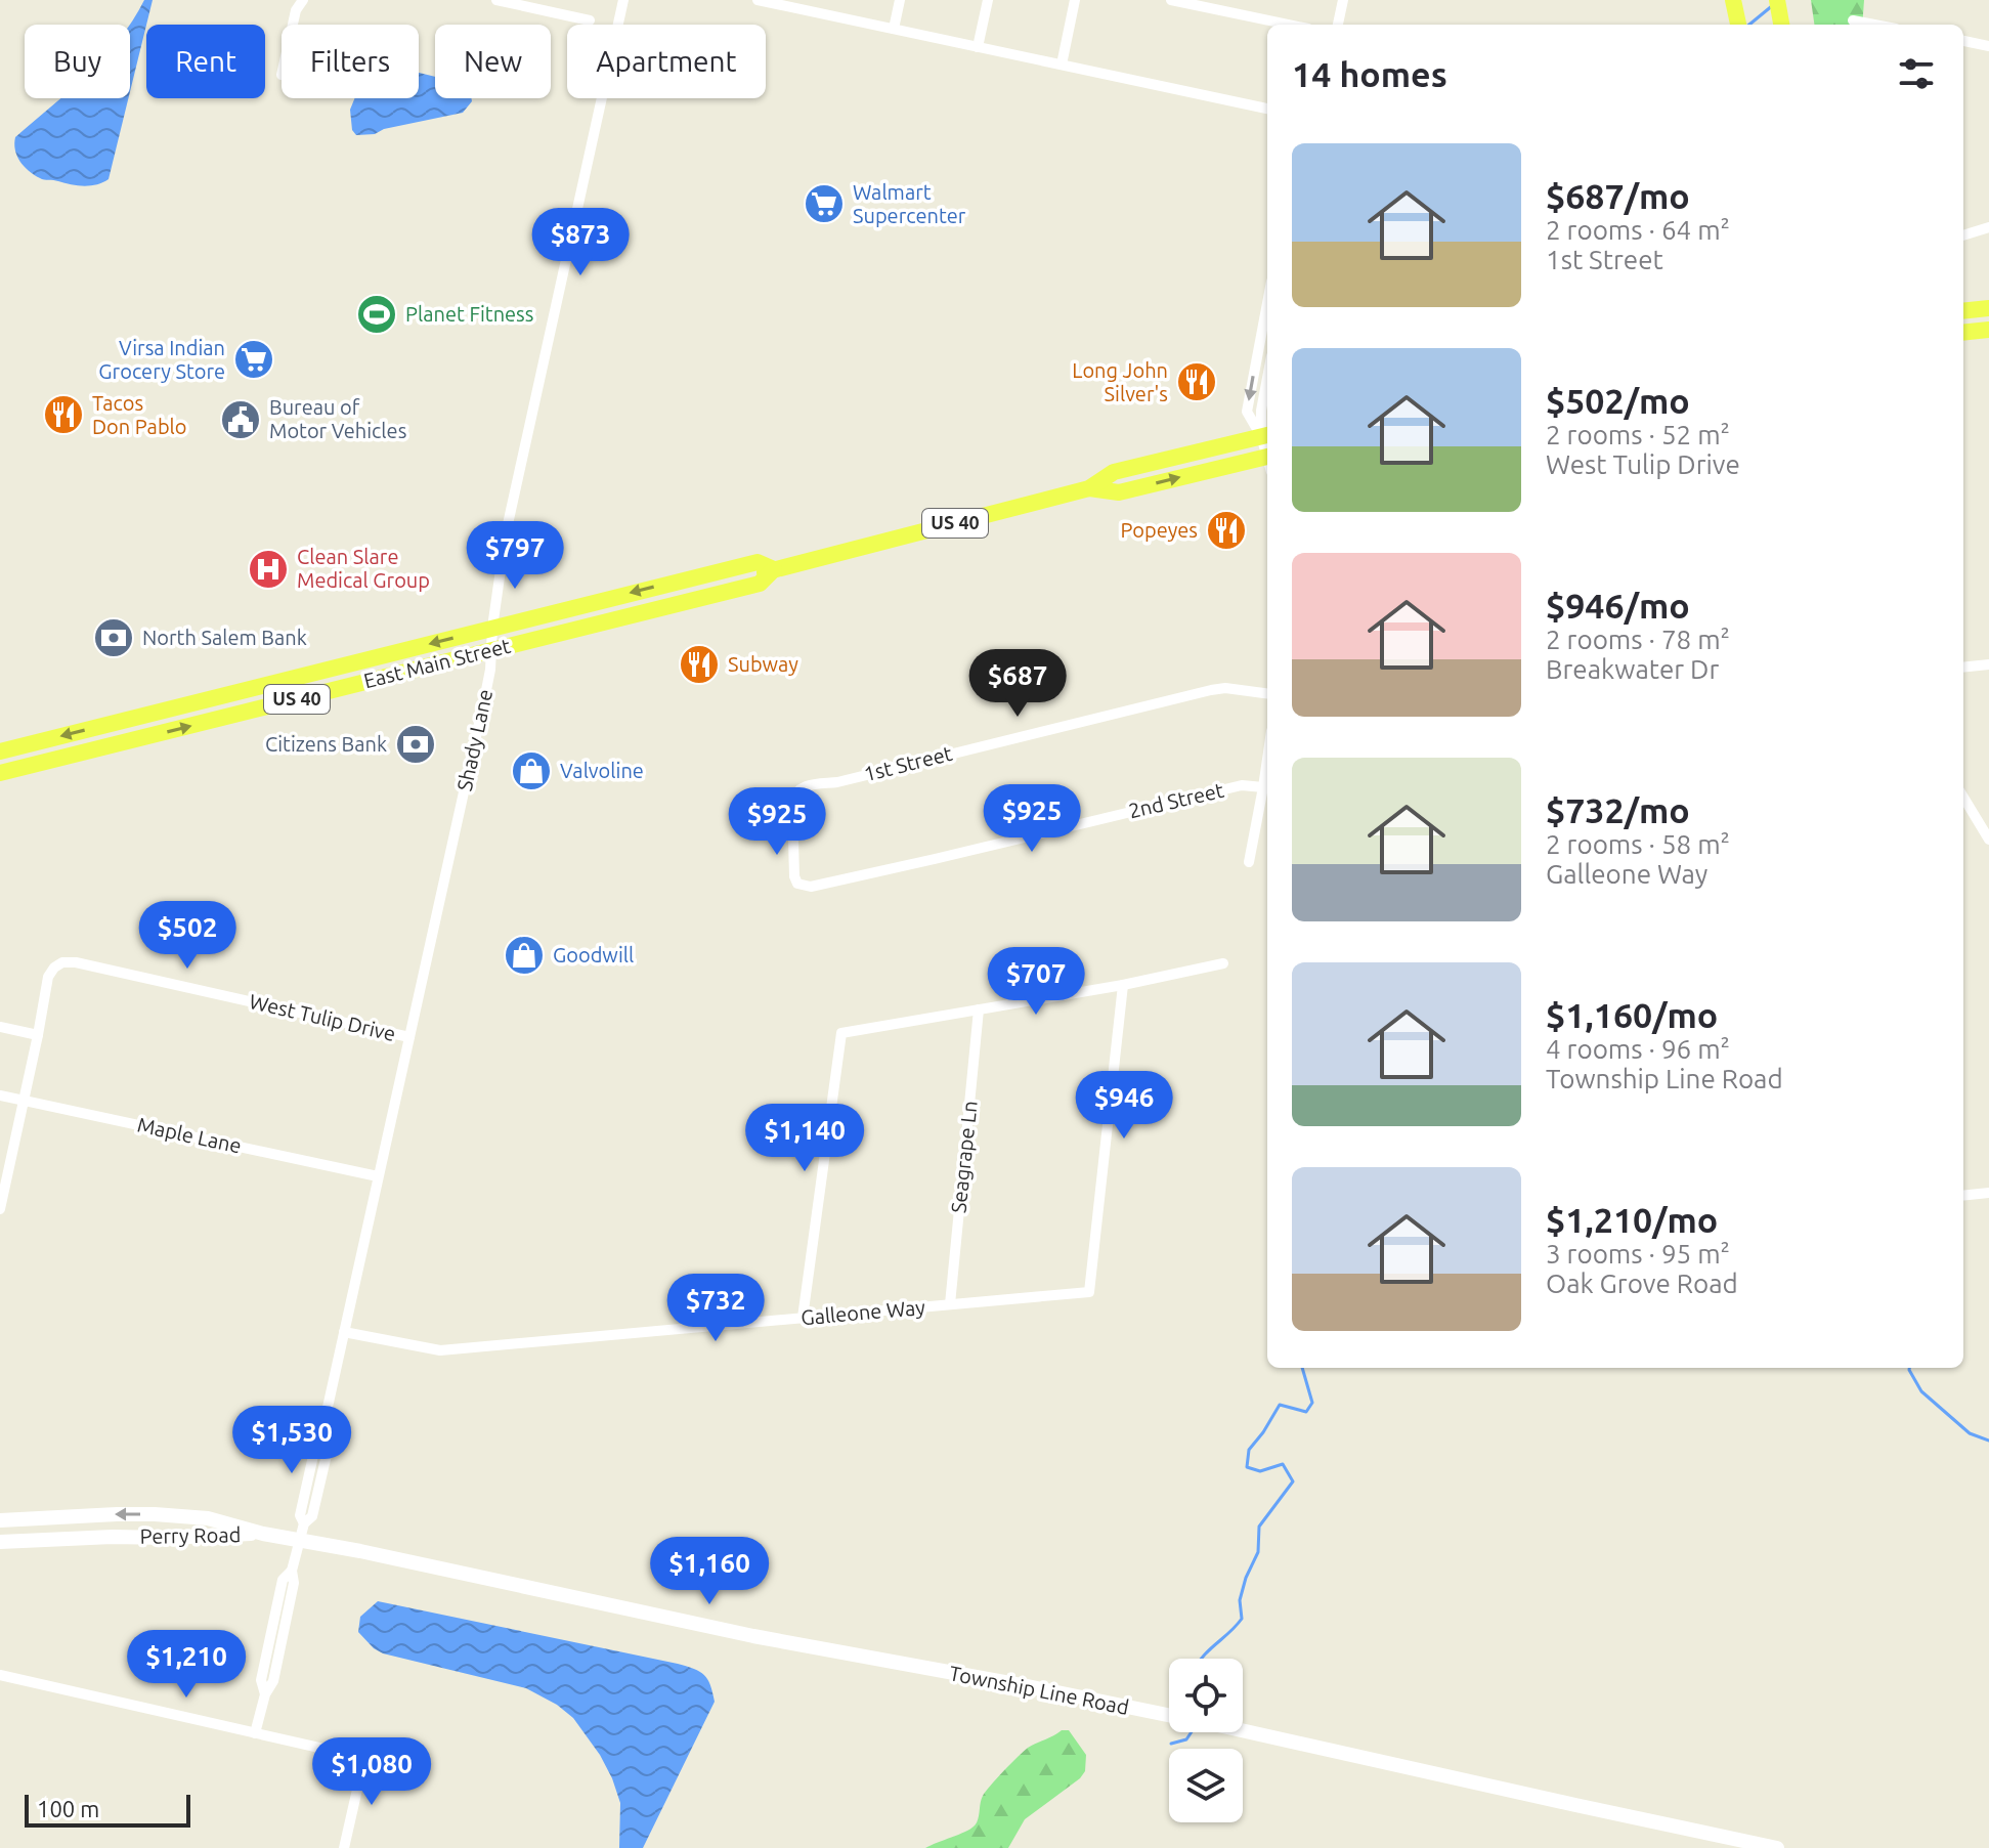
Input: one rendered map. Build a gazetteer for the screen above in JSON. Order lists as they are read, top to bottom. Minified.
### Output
{"streets":{"main road":["US 40","East Main Street"],"street":["Shady Lane","1st Street","2nd Street","West Tulip Drive","Maple Lane","Seagrape Ln","Galleone Way","Perry Road","Township Line Road"]},"crossings":[["East Main Street","Shady Lane"],["Shady Lane","West Tulip Drive"],["Shady Lane","Maple Lane"],["Shady Lane","Galleone Way"],["Shady Lane","Township Line Road"],["1st Street","2nd Street"],["Seagrape Ln","Galleone Way"],["Perry Road","Township Line Road"]],"places":{"supermarket":["Walmart Supercenter","Virsa Indian Grocery Store"],"sports":["Planet Fitness"],"restaurant":["Long John Silver's","Tacos Don Pablo","Popeyes","Subway"],"public building":["Bureau of Motor Vehicles"],"hospital":["Clean Slare Medical Group"],"bank":["North Salem Bank","Citizens Bank"],"shop":["Valvoline","Goodwill"]},"scale_bar":"100 m","page":{"chip":["Buy","Rent","Filters","New","Apartment"],"heading":"14 homes","list":[{"name":"$687/mo","note":"2 rooms · 64 m² · 1st Street"},{"name":"$502/mo","note":"2 rooms · 52 m² · West Tulip Drive"},{"name":"$946/mo","note":"2 rooms · 78 m² · Breakwater Dr"},{"name":"$732/mo","note":"2 rooms · 58 m² · Galleone Way"},{"name":"$1,160/mo","note":"4 rooms · 96 m² · Township Line Road"},{"name":"$1,210/mo","note":"3 rooms · 95 m² · Oak Grove Road"}],"price":["$873","$797","$687","$925","$925","$502","$707","$946","$1,140","$732","$1,530","$1,160","$1,210","$1,080"],"scale":"100 m"}}
